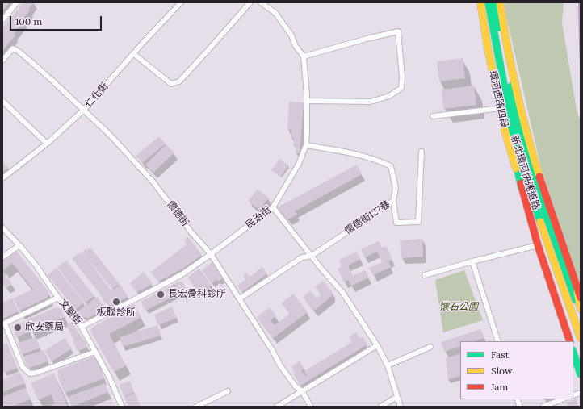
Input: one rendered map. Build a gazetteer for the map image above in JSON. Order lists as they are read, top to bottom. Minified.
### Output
{"streets":{"main road":["環河西路四段","新北環河快速道路"],"street":["仁化街","懷德街","民治街","懷德街127巷","文聖街"]},"crossings":[["仁化街","懷德街"],["懷德街","民治街"],["懷德街","懷德街127巷"],["民治街","文聖街"]],"parks":["懷石公園"],"places":["長宏骨科診所","板聯診所","欣安藥局"],"legend":["Fast","Slow","Jam"],"scale_bar":"100 m"}
